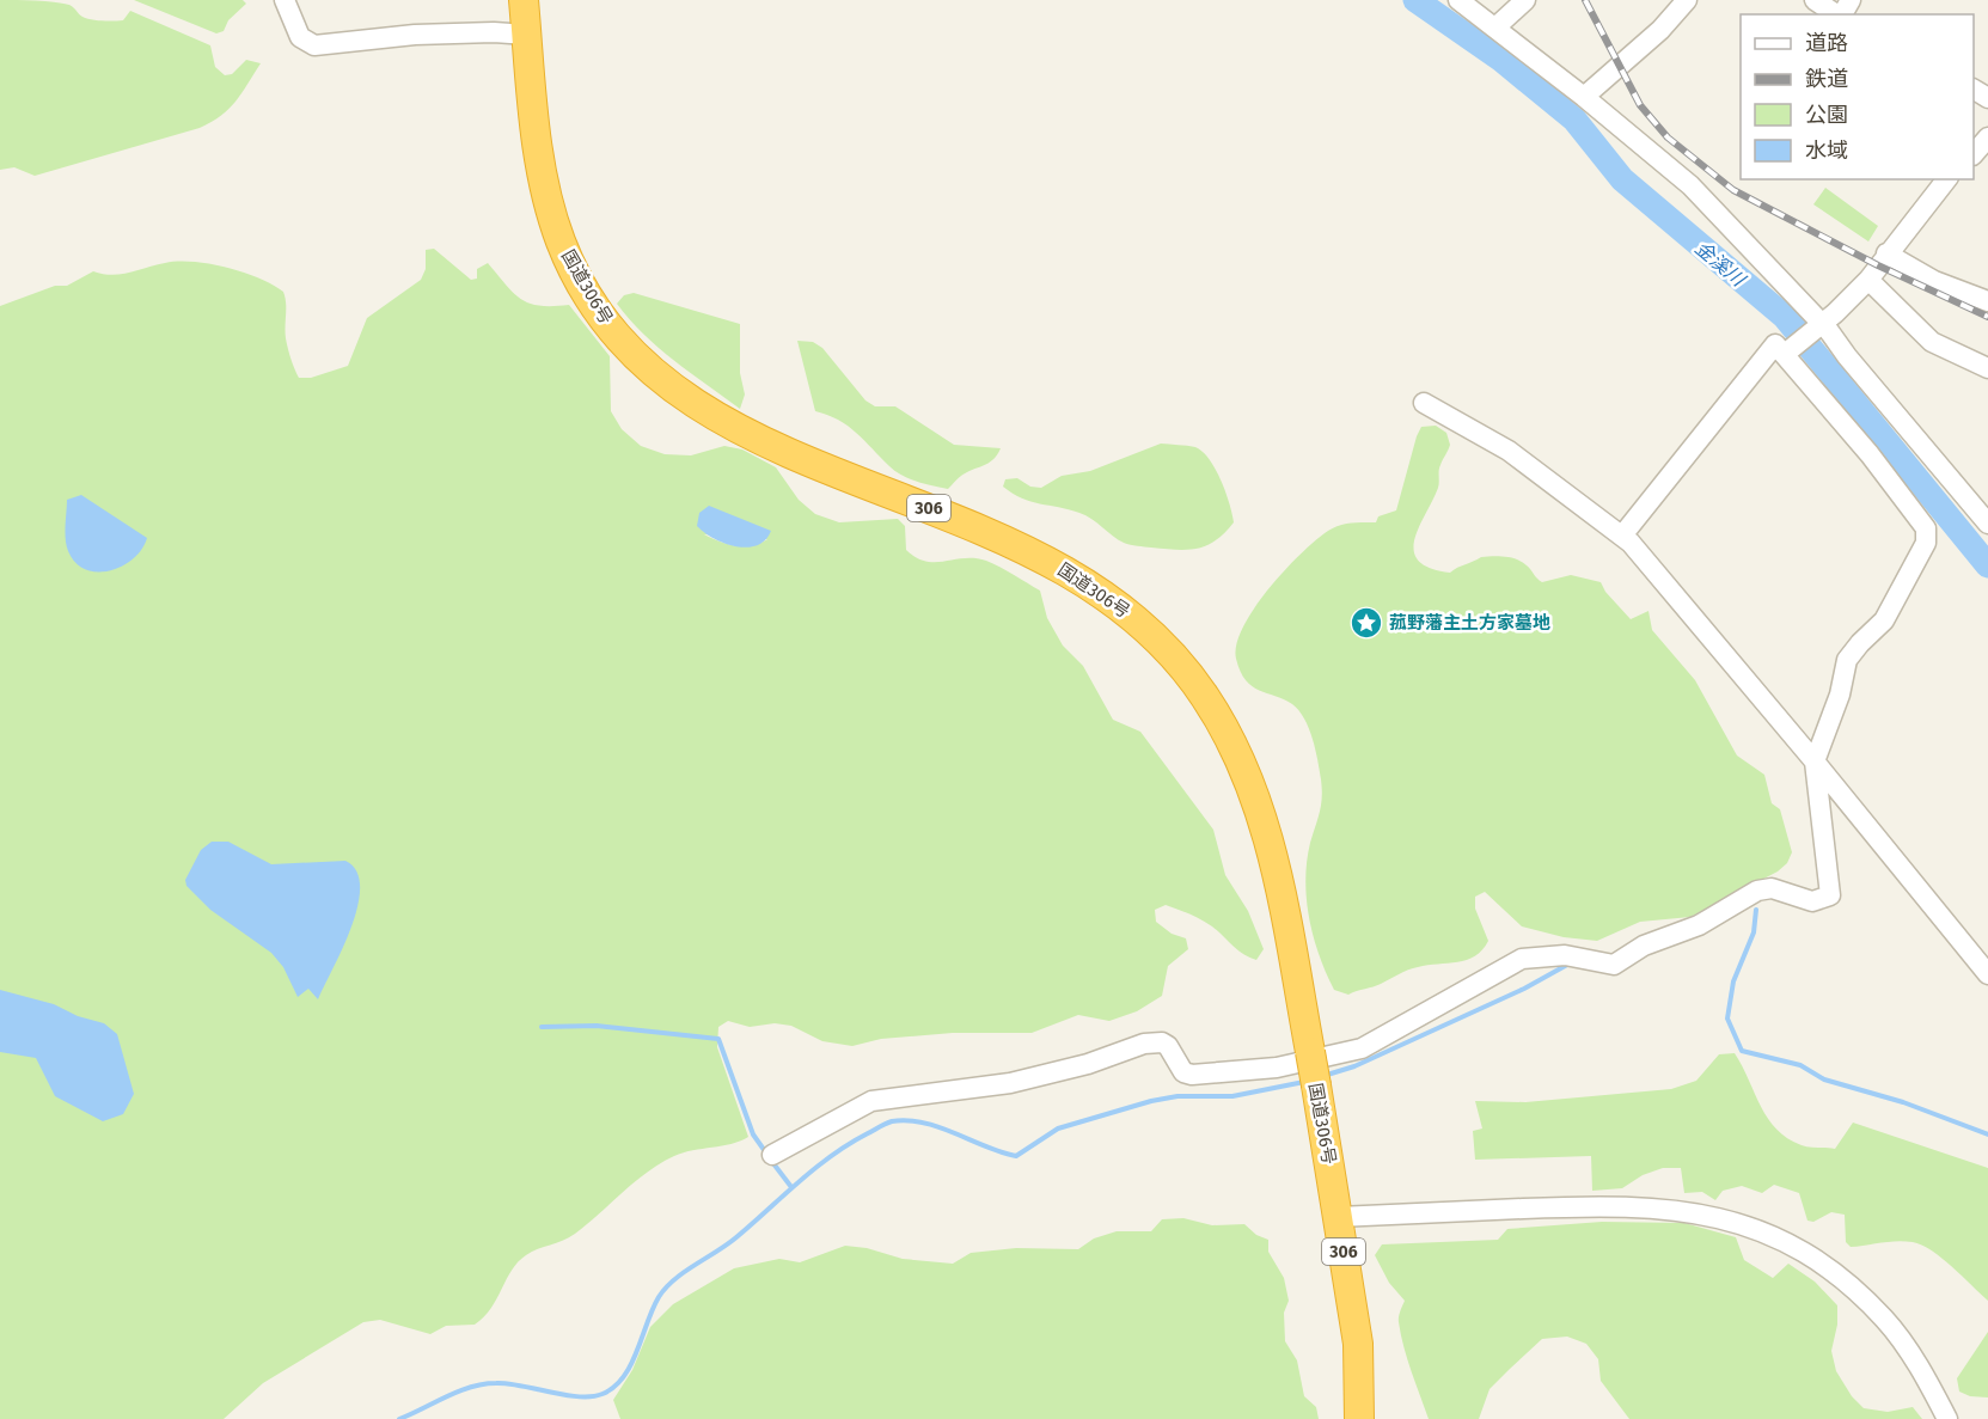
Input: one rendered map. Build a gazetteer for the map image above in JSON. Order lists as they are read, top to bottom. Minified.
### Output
{"streets":{"highway":["国道306号","306"]},"water":["金溪川"],"places":{"place":["菰野藩主土方家墓地"]},"legend":["道路","鉄道","公園","水域"]}
